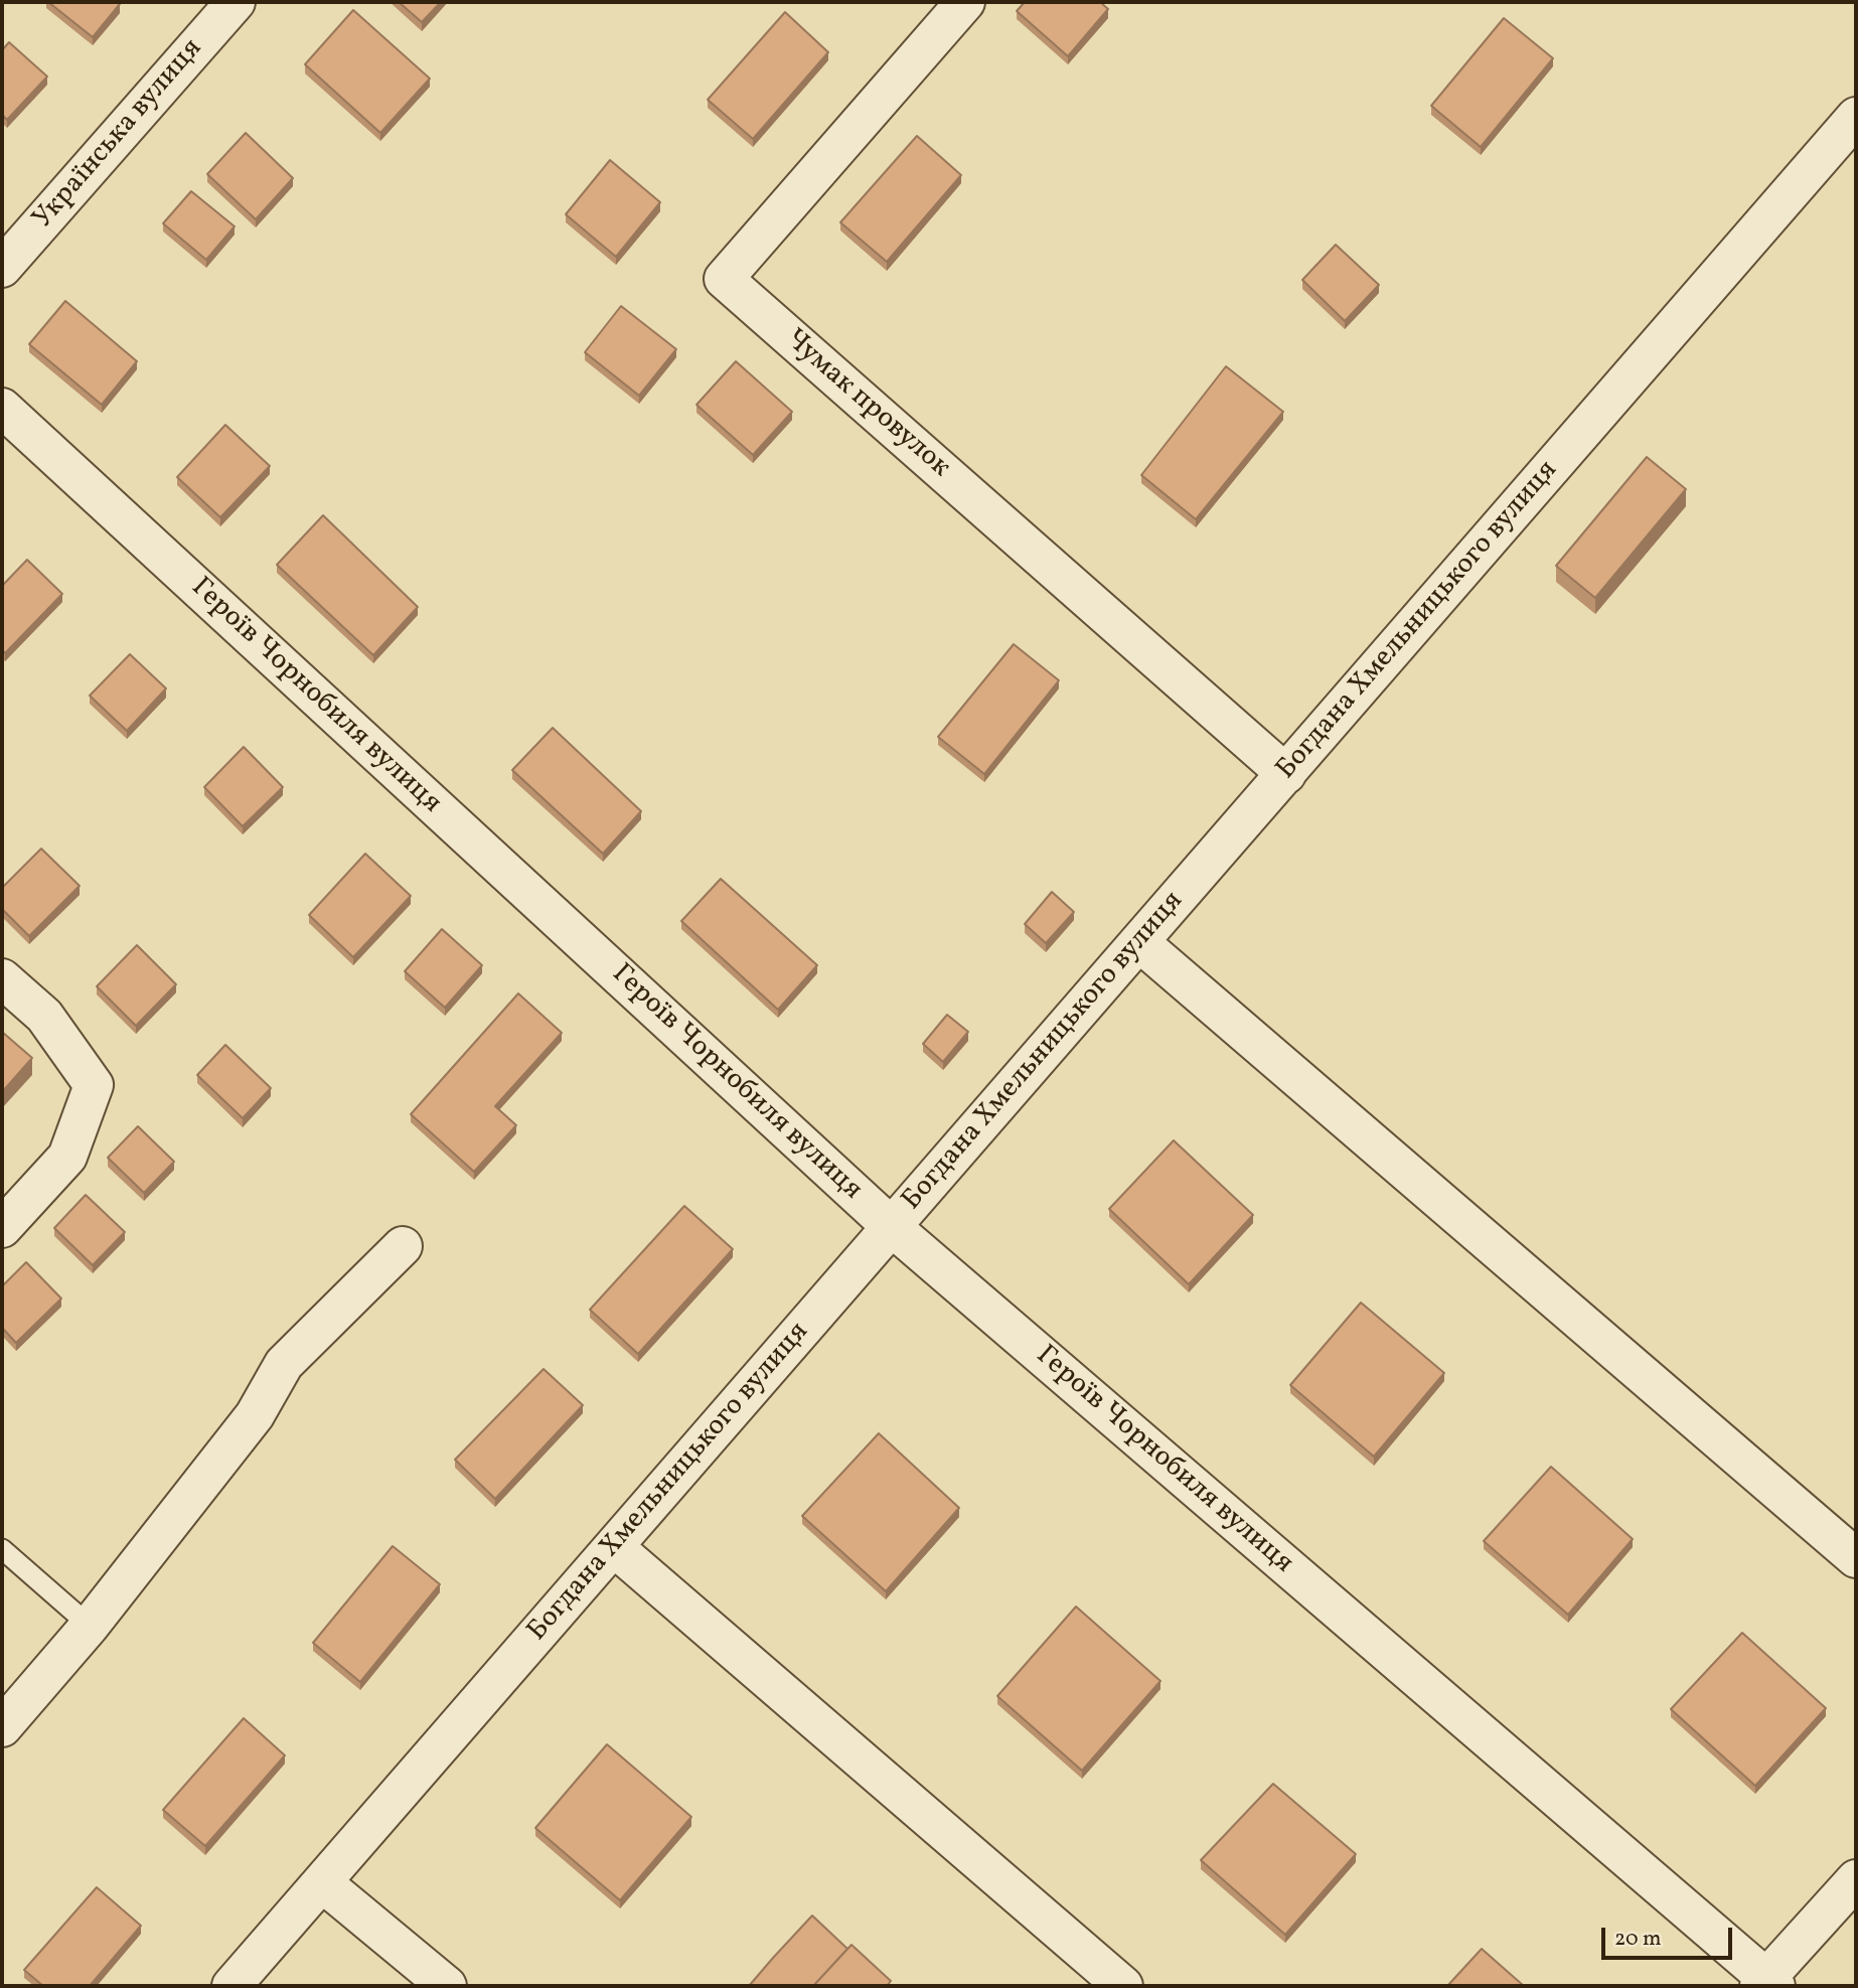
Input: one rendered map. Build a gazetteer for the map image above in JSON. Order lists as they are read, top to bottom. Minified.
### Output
{"streets":{"street":["Українська вулиця","Чумак провулок","Богдана Хмельницького вулиця","Героїв Чорнобиля вулиця"]},"crossings":[["Чумак провулок","Богдана Хмельницького вулиця"],["Богдана Хмельницького вулиця","Героїв Чорнобиля вулиця"]],"scale_bar":"20 m"}
